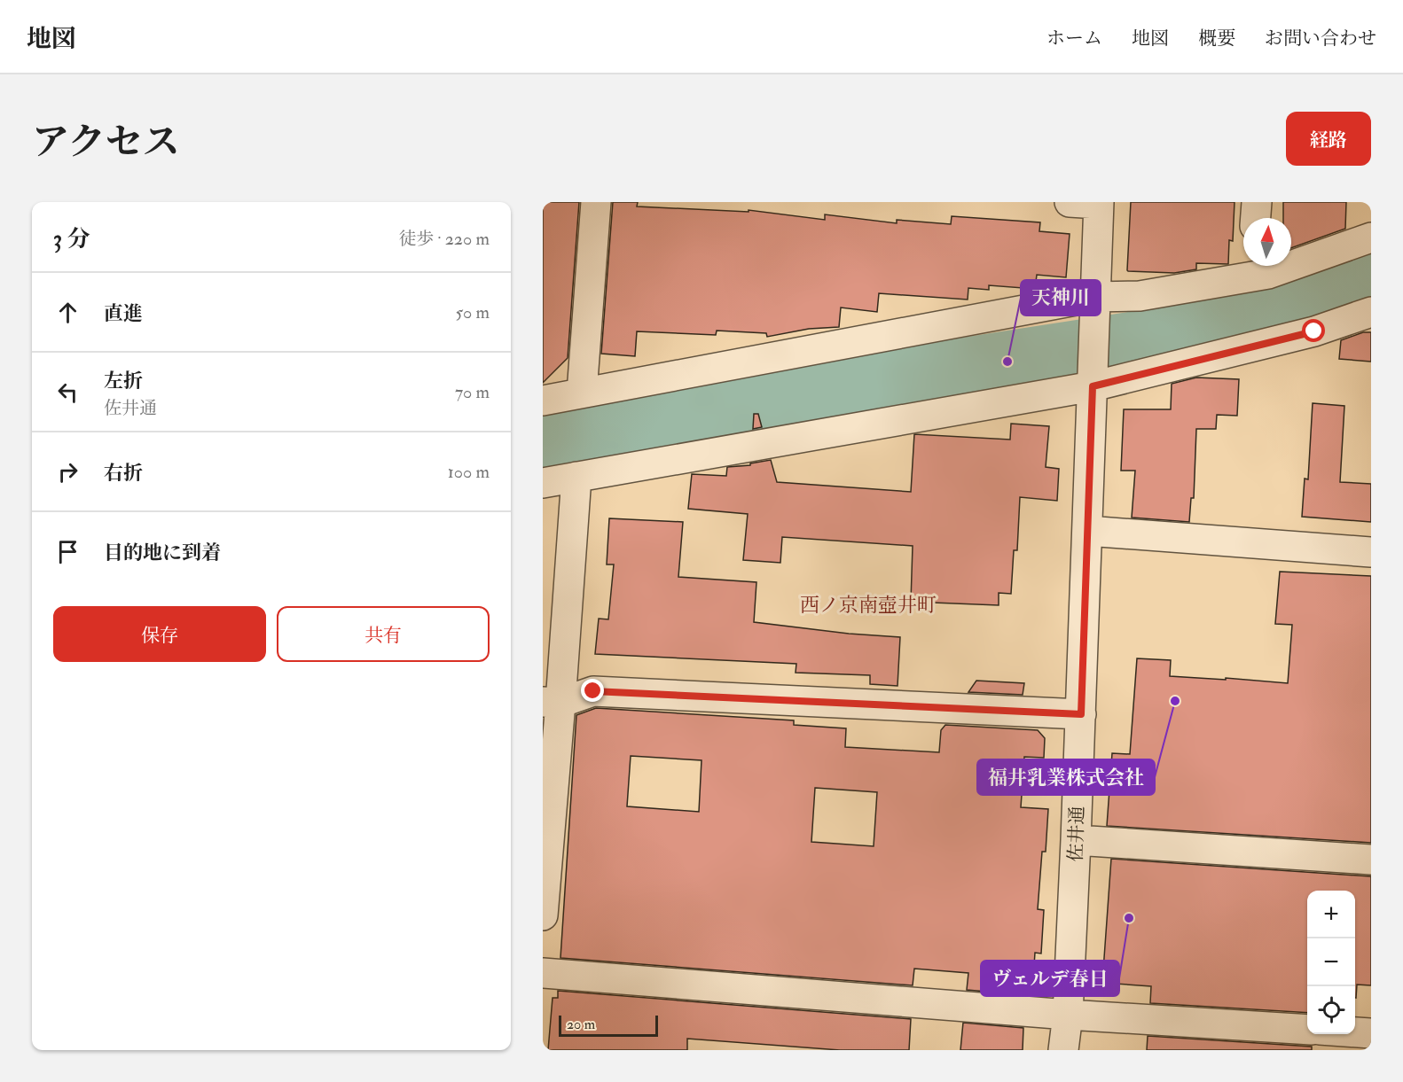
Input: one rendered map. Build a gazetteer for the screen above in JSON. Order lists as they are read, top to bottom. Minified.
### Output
{"streets":{"street":["佐井通"]},"districts":["西ノ京南壺井町"],"places":["天神川","福井乳業株式会社","ヴェルデ春日"],"scale_bar":"20 m","north":"top","page":{"header":"地図","nav":["ホーム","地図","概要","お問い合わせ"],"title":"アクセス","buttons":["経路",["保存","共有"]],"heading":["3 分","徒歩 · 220 m"],"list":[["直進","50 m"],["左折","佐井通","70 m"],["右折","100 m"],"目的地に到着"],"map_buttons":["+","−"],"scale":"20 m"}}
